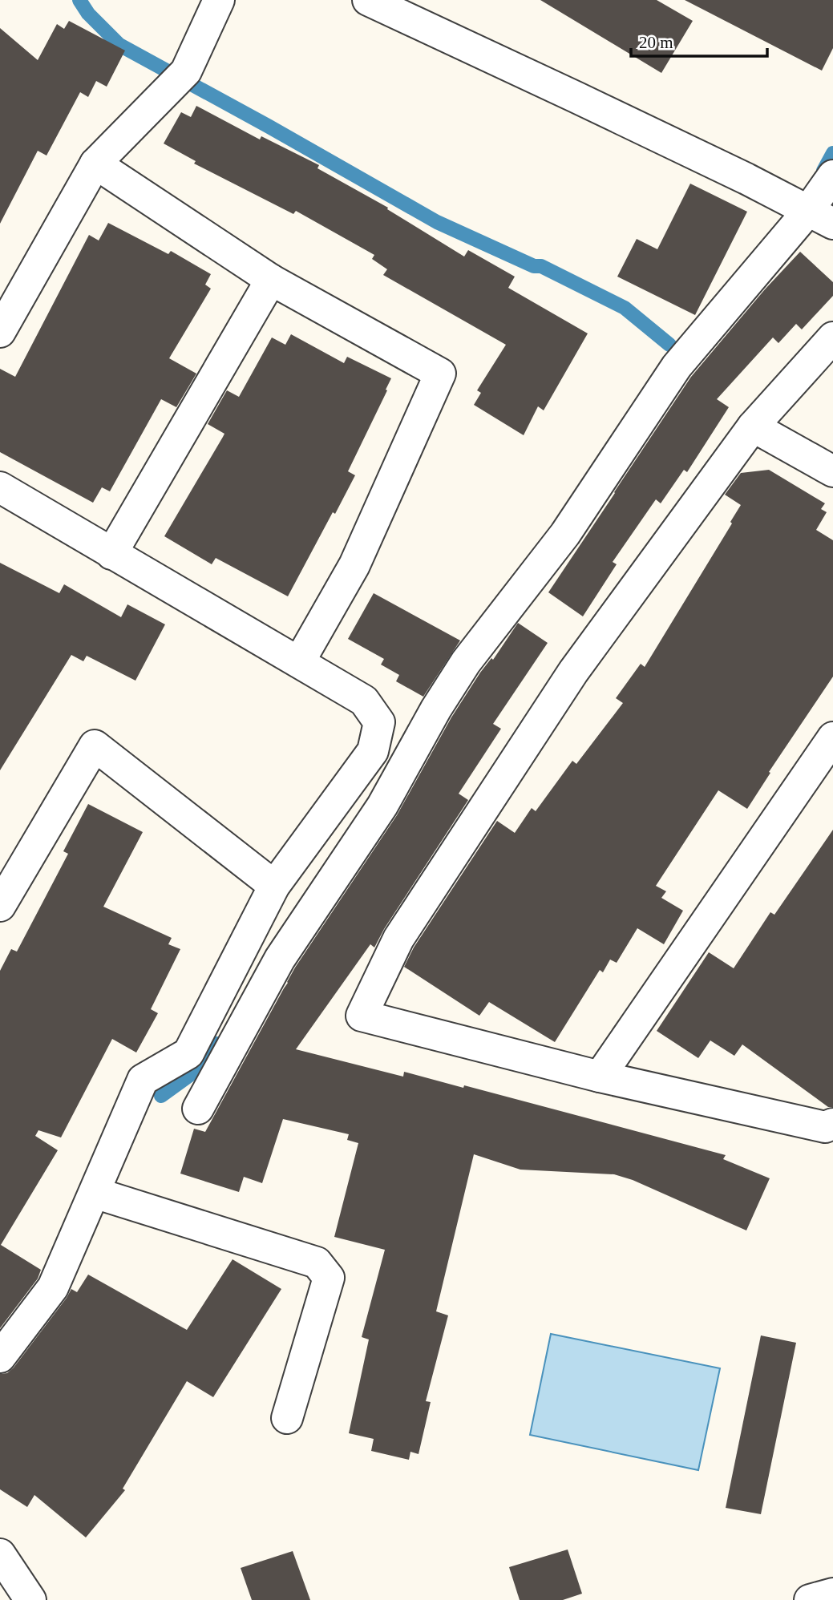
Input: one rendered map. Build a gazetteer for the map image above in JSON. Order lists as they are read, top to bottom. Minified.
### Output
{"scale_bar":"20 m"}
